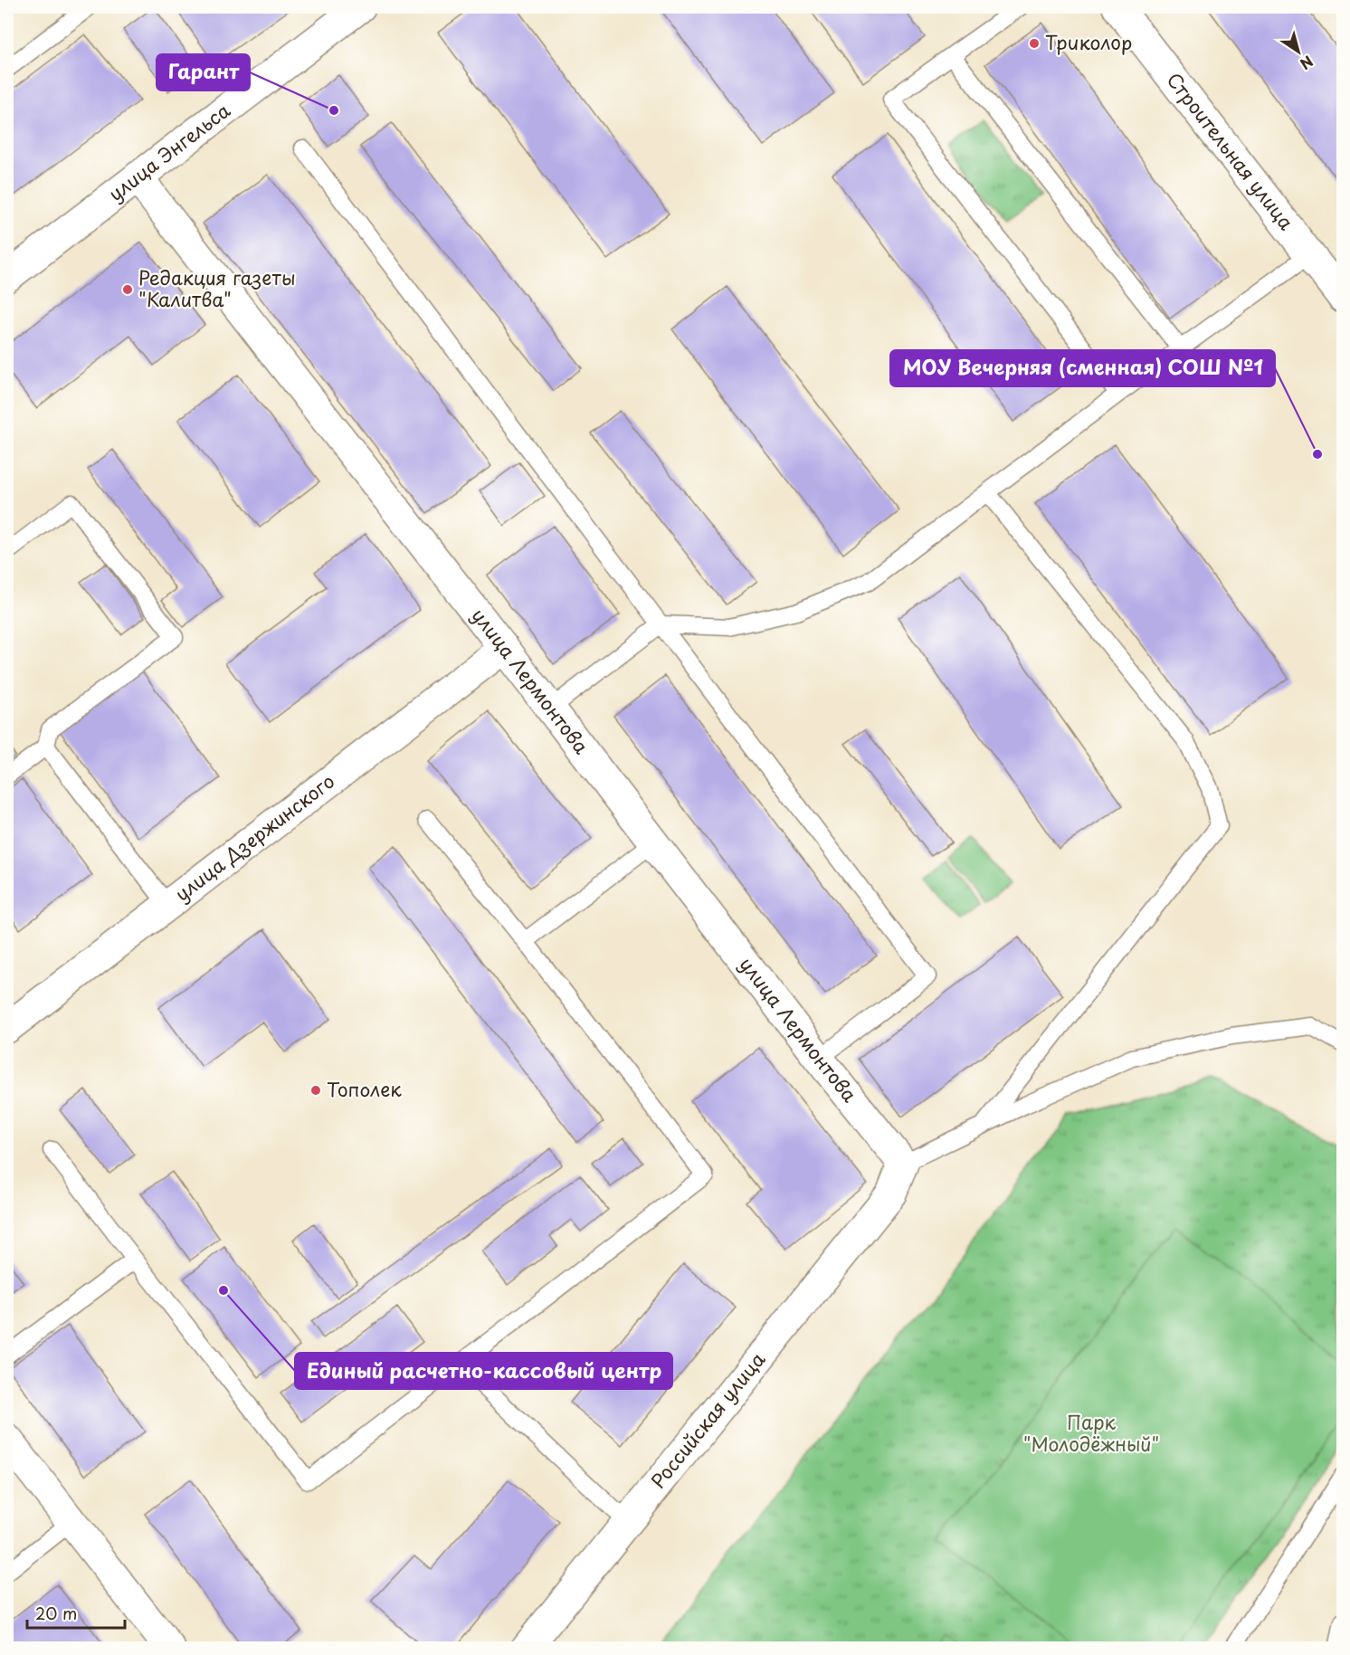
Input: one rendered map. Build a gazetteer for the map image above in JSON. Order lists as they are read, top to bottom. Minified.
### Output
{"streets":{"street":["улица Энгельса","Строительная улица","улица Лермонтова","улица Дзержинского","Российская улица"]},"crossings":[["улица Энгельса","улица Лермонтова"],["улица Лермонтова","улица Дзержинского"],["улица Лермонтова","Российская улица"]],"parks":["Парк \"Молодёжный\""],"places":["Триколор","Гарант","Редакция газеты \"Калитва\"","МОУ Вечерняя (сменная) СОШ №1","Тополек","Единый расчетно-кассовый центр"],"scale_bar":"20 m","north":"bottom right"}
